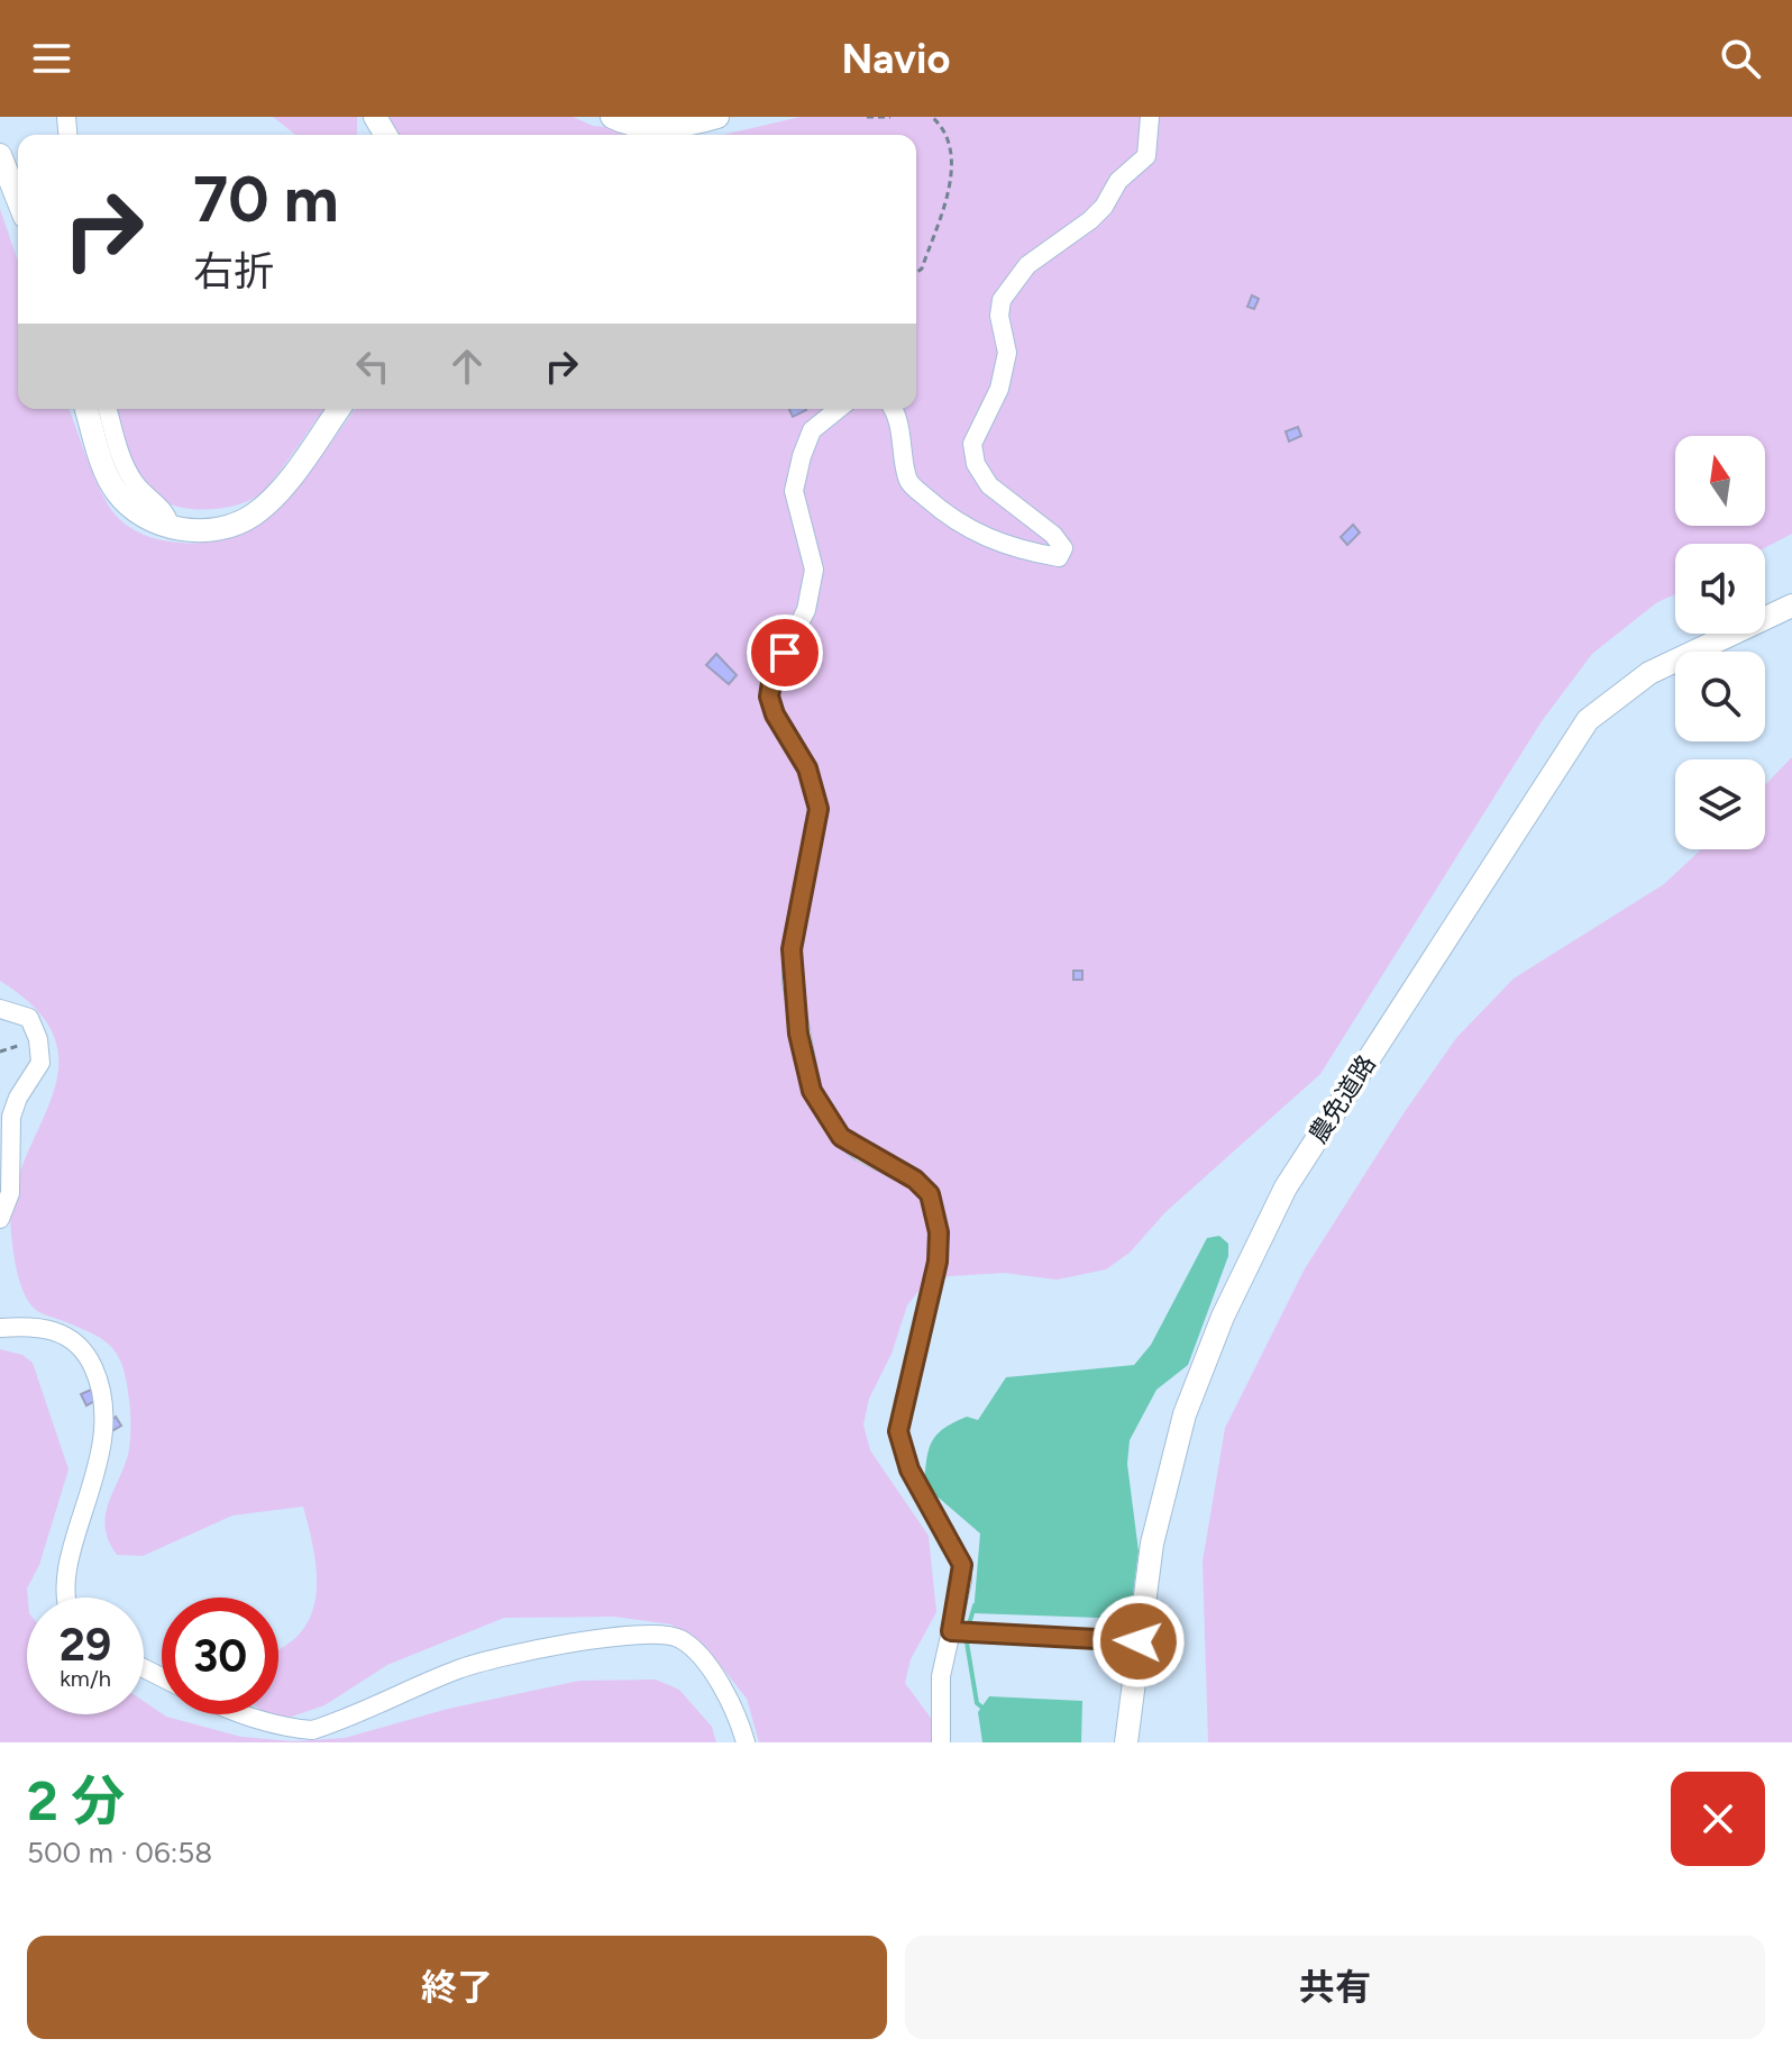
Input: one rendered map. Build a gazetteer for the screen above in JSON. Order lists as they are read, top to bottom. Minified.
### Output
{"streets":{"street":["農免道路"]},"north":"top","page":{"header":"Navio","turn":["70 m","右折"],"speed":"29 km/h","limit":"30","heading":["2 分","500 m · 06:58"],"buttons":["終了","共有"]}}
